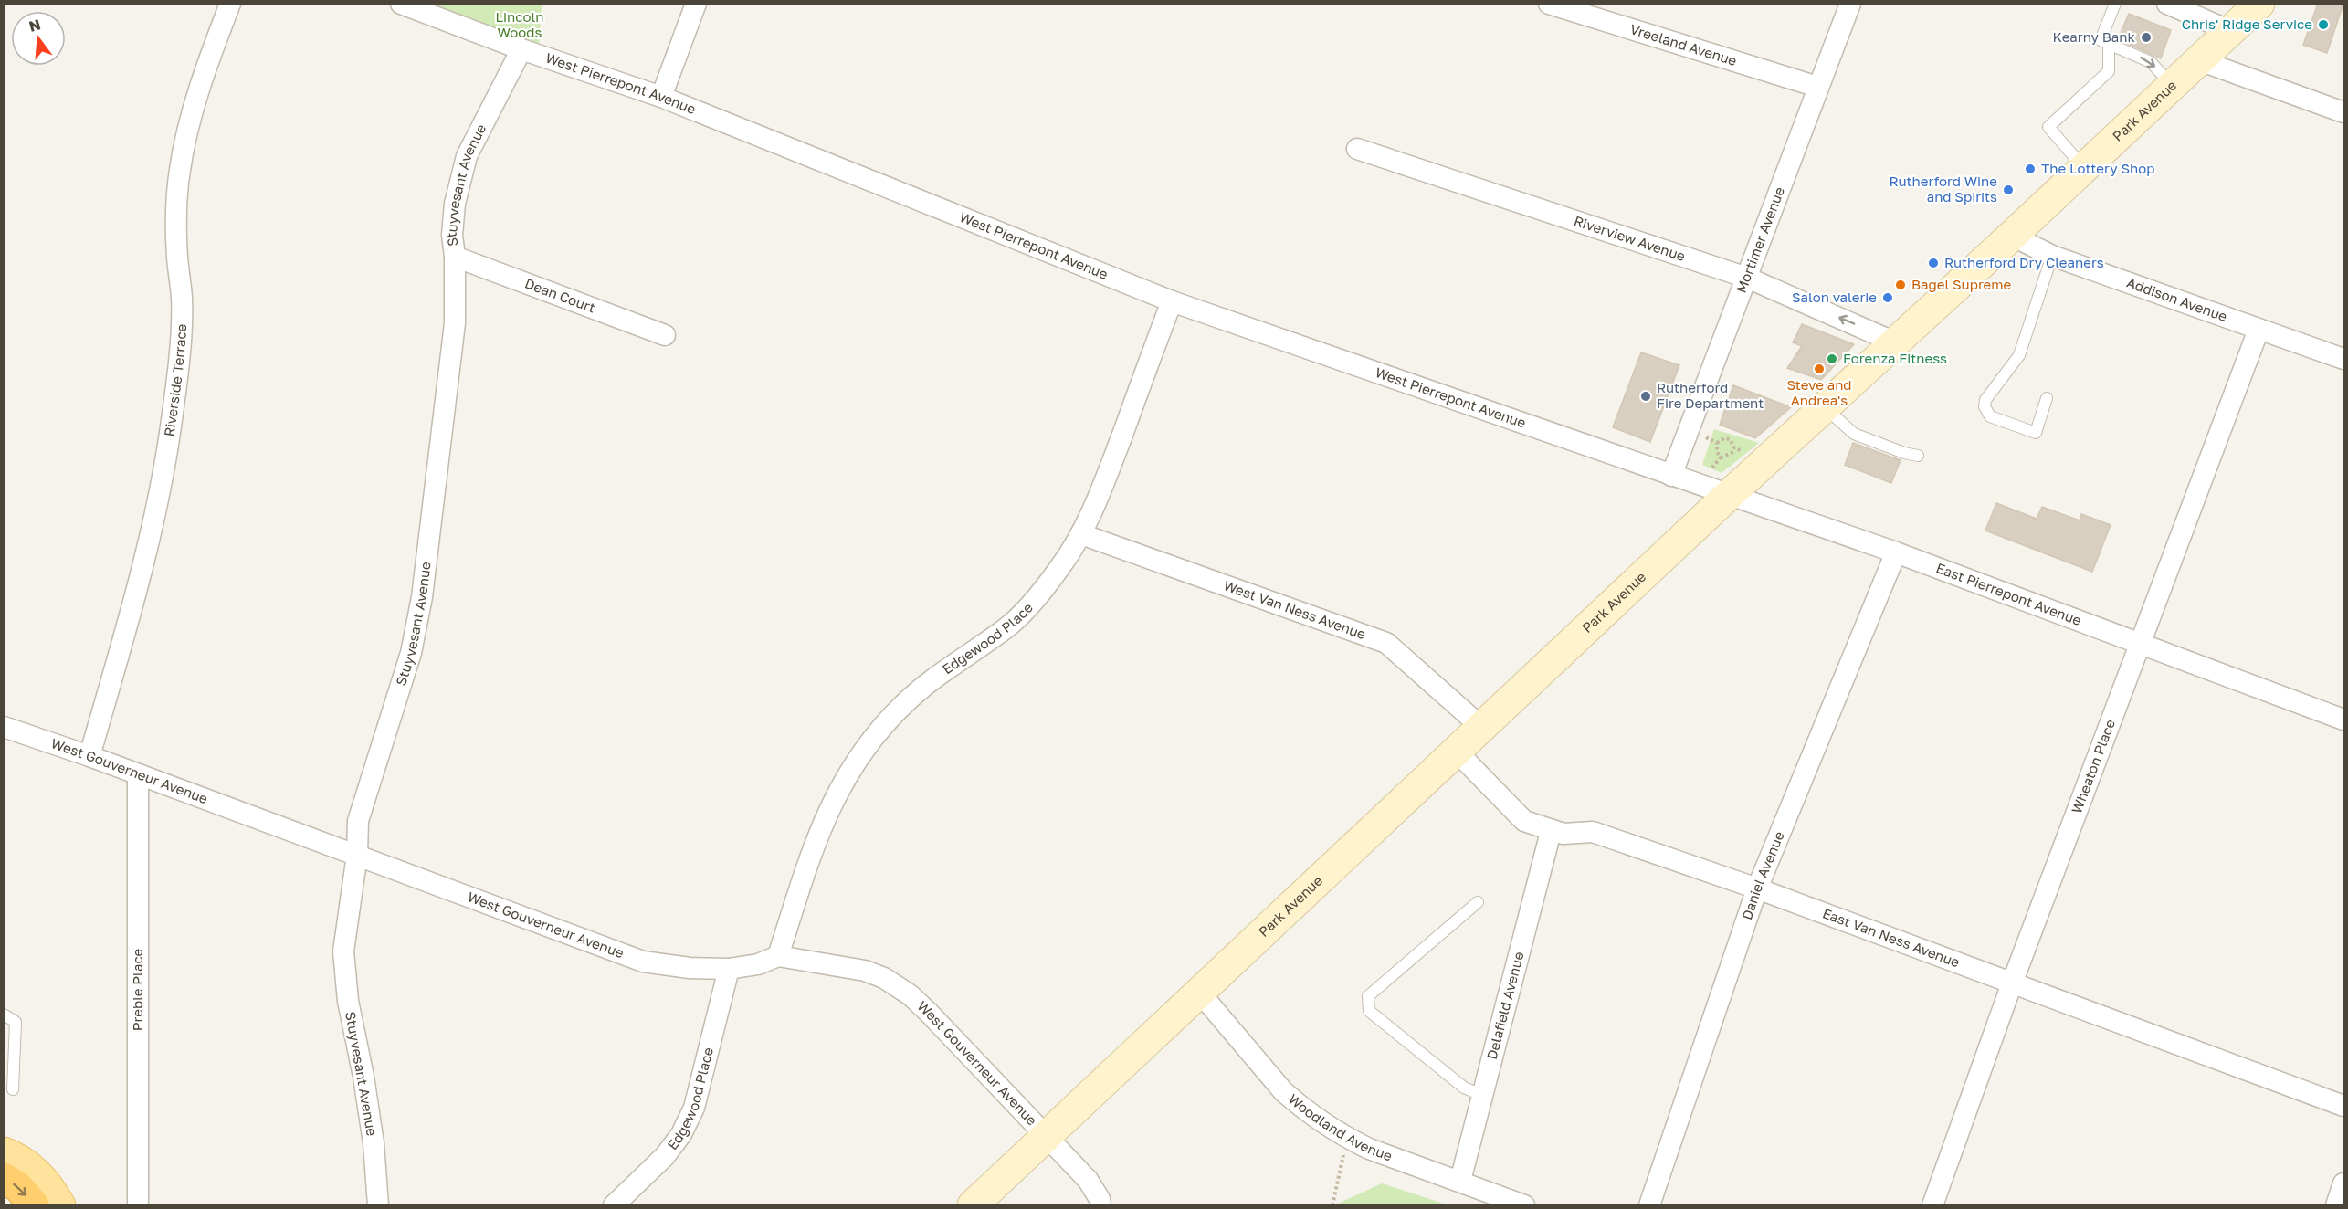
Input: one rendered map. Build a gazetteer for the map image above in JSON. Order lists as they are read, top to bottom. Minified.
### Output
{"streets":{"street":["Vreeland Avenue","West Pierrepont Avenue","Park Avenue","Stuyvesant Avenue","Riverview Avenue","Mortimer Avenue","Dean Court","Addison Avenue","Riverside Terrace","East Pierrepont Avenue","West Van Ness Avenue","Edgewood Place","Wheaton Place","West Gouverneur Avenue","Daniel Avenue","East Van Ness Avenue","Preble Place","Delafield Avenue","Woodland Avenue"]},"crossings":[["Vreeland Avenue","Mortimer Avenue"],["West Pierrepont Avenue","Stuyvesant Avenue"],["West Pierrepont Avenue","Mortimer Avenue"],["West Pierrepont Avenue","East Pierrepont Avenue"],["West Pierrepont Avenue","Edgewood Place"],["Park Avenue","Riverview Avenue"],["Park Avenue","Addison Avenue"],["Park Avenue","East Pierrepont Avenue"],["Park Avenue","West Van Ness Avenue"],["Park Avenue","West Gouverneur Avenue"],["Park Avenue","East Van Ness Avenue"],["Park Avenue","Woodland Avenue"],["Stuyvesant Avenue","Dean Court"],["Stuyvesant Avenue","West Gouverneur Avenue"],["Riverview Avenue","Mortimer Avenue"],["Mortimer Avenue","East Pierrepont Avenue"],["Addison Avenue","Wheaton Place"],["Riverside Terrace","West Gouverneur Avenue"],["East Pierrepont Avenue","Wheaton Place"],["East Pierrepont Avenue","Daniel Avenue"],["West Van Ness Avenue","Edgewood Place"],["Edgewood Place","West Gouverneur Avenue"],["Wheaton Place","East Van Ness Avenue"],["West Gouverneur Avenue","Preble Place"],["Daniel Avenue","East Van Ness Avenue"],["East Van Ness Avenue","Delafield Avenue"],["Delafield Avenue","Woodland Avenue"]],"parks":["Lincoln Woods"],"places":["Chris' Ridge Service","Kearny Bank","The Lottery Shop","Rutherford Wine and Spirits","Rutherford Dry Cleaners","Bagel Supreme","Salon valerie","Forenza Fitness","Steve and Andrea's","Rutherford Fire Department"],"north":"top"}
